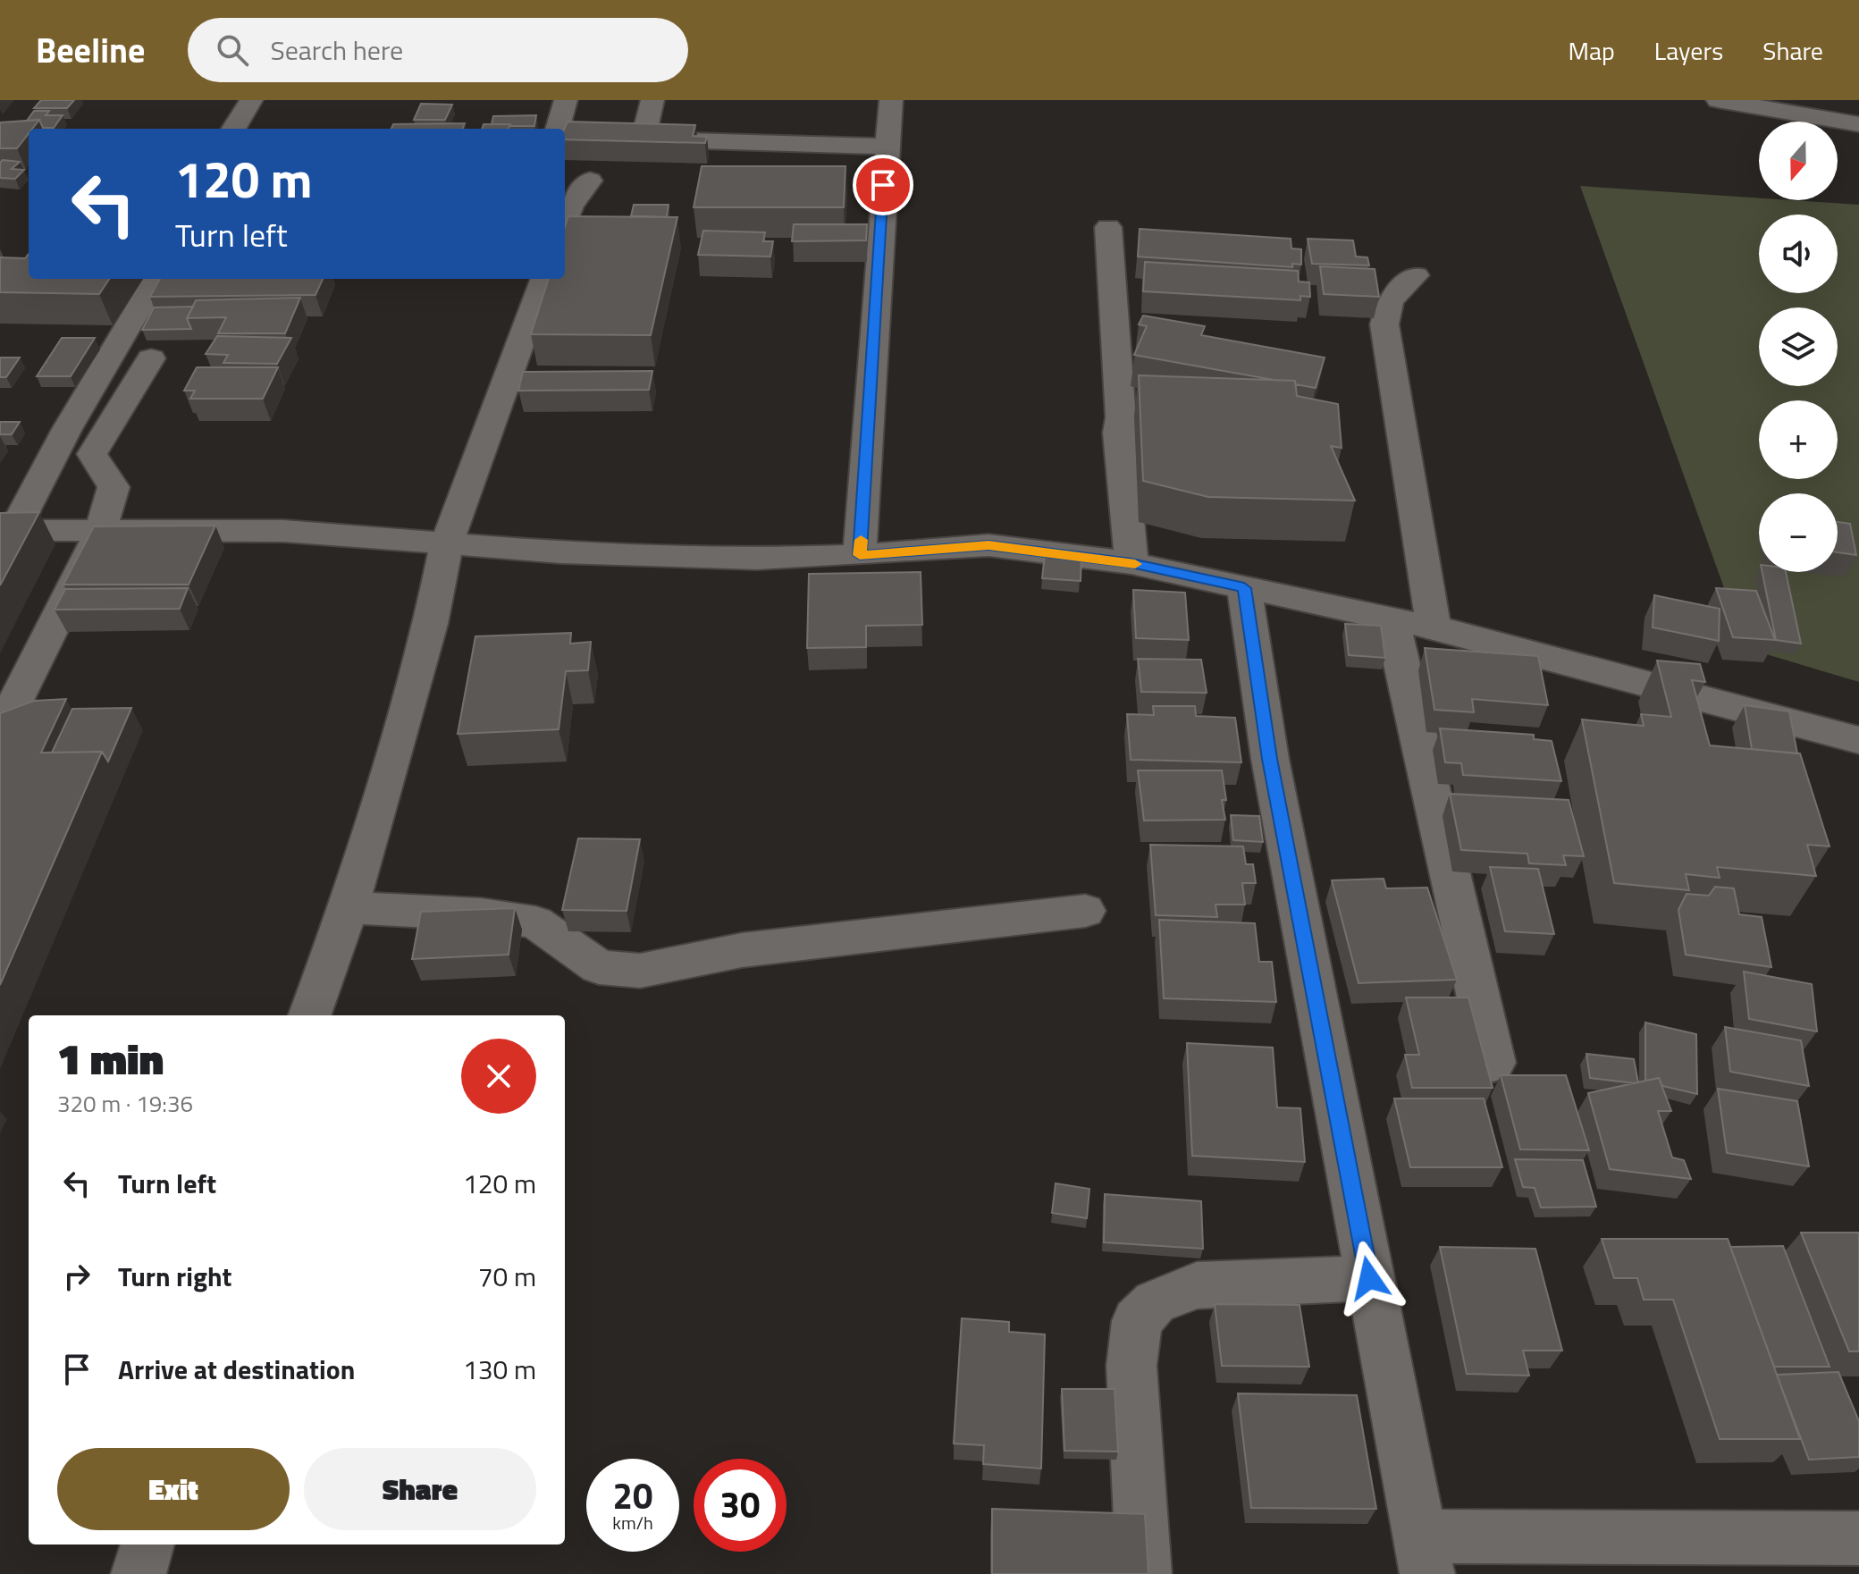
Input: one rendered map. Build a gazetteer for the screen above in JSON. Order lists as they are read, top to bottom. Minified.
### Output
{"north":"bottom","page":{"header":"Beeline","search":"Search here","nav":["Map","Layers","Share"],"map_buttons":["+","−"],"turn":["120 m","Turn left"],"heading":["1 min","320 m · 19:36"],"list":[{"name":"Turn left","value":"120 m"},{"name":"Turn right","value":"70 m"},{"name":"Arrive at destination","value":"130 m"}],"buttons":["Exit","Share"],"speed":"20 km/h","limit":"30"}}
